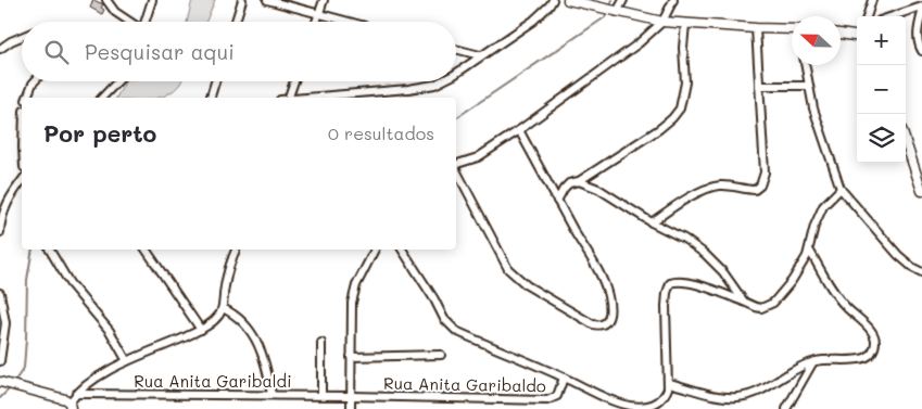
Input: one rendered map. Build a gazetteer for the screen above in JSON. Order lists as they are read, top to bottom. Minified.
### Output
{"streets":{"street":["Rua Anita Garibaldi","Rua Anita Garibaldo"]},"crossings":[["Rua Anita Garibaldi","Rua Anita Garibaldo"]],"north":"left","page":{"map_buttons":["+","−"],"search":"Pesquisar aqui","heading":["Por perto","0 resultados"]}}
